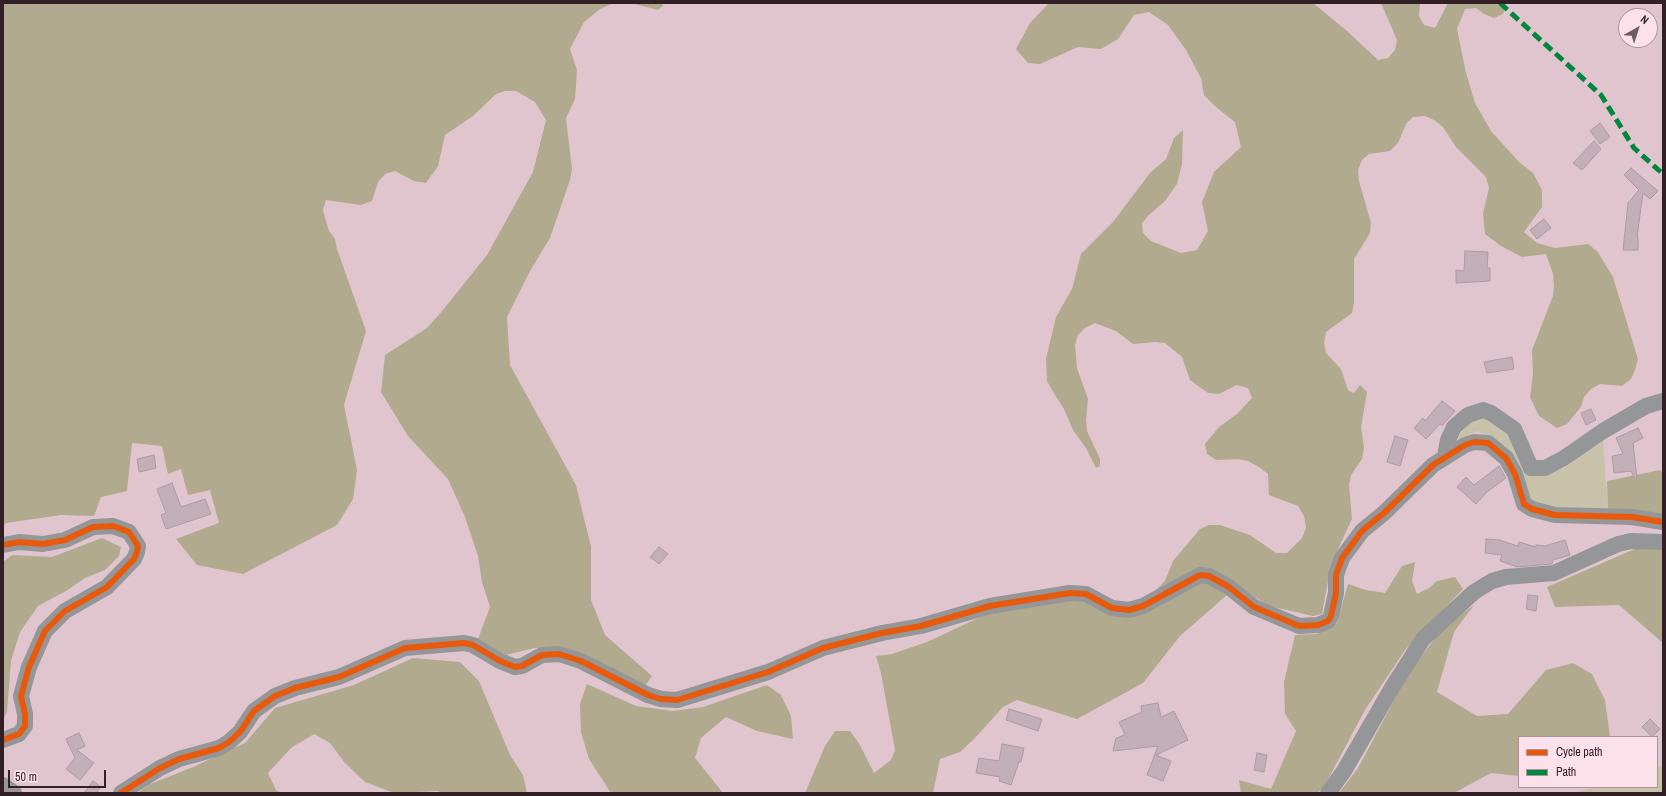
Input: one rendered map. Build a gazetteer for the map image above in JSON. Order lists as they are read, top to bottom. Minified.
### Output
{"legend":["Cycle path","Path"],"scale_bar":"50 m","north":"top right"}
